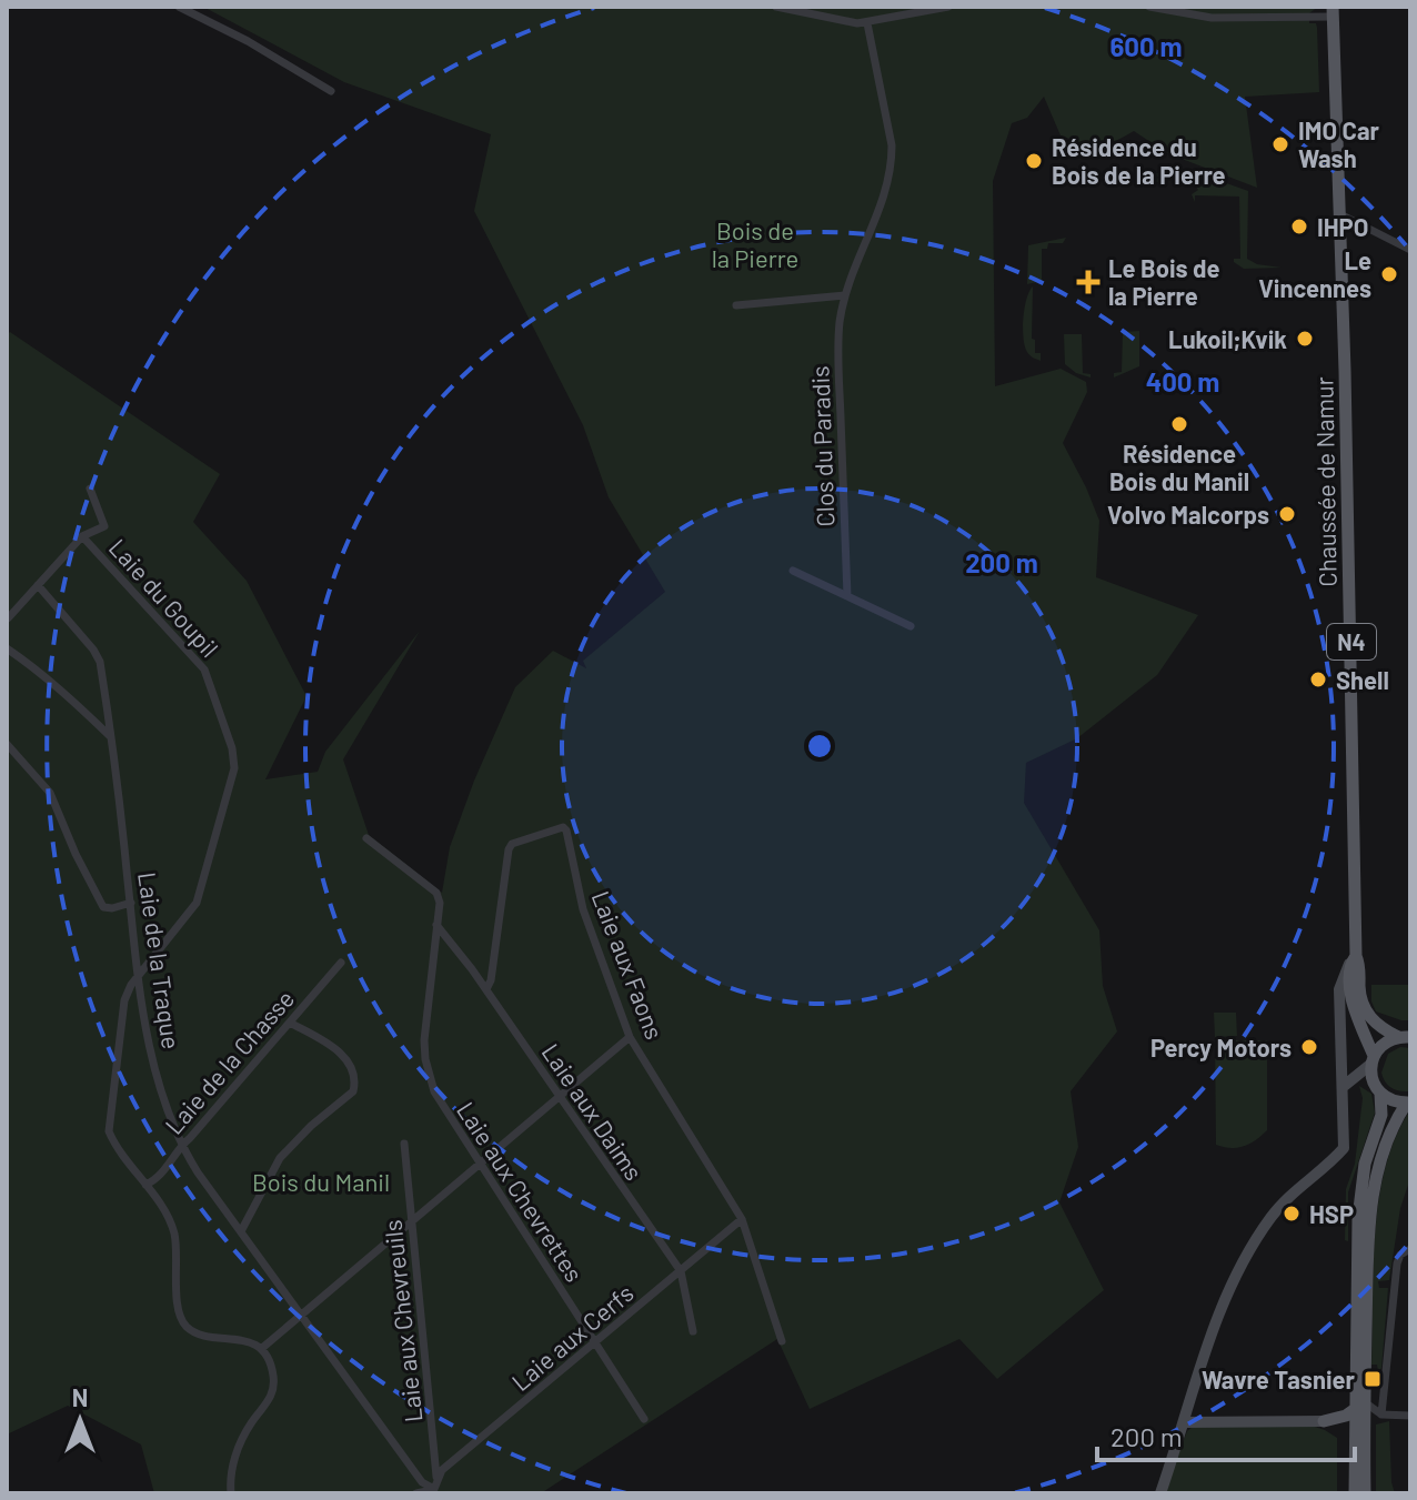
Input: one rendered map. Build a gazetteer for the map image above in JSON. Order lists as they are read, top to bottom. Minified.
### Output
{"streets":{"main road":["Chaussée de Namur","N4"],"street":["Clos du Paradis","Laie du Goupil","Laie de la Traque","Laie aux Faons","Laie de la Chasse","Laie aux Daims","Laie aux Chevrettes","Laie aux Chevreuils","Laie aux Cerfs"]},"crossings":[["Laie du Goupil","Laie de la Traque"],["Laie de la Traque","Laie de la Chasse"],["Laie de la Traque","Laie aux Chevreuils"],["Laie de la Traque","Laie aux Cerfs"],["Laie aux Faons","Laie aux Daims"],["Laie aux Faons","Laie aux Cerfs"],["Laie aux Daims","Laie aux Chevrettes"],["Laie aux Daims","Laie aux Cerfs"],["Laie aux Chevrettes","Laie aux Cerfs"],["Laie aux Chevreuils","Laie aux Cerfs"]],"parks":["Bois de la Pierre","Bois du Manil"],"places":{"other":["IMO Car Wash","Résidence du Bois de la Pierre","IHPO","Le Vincennes","Lukoil;Kvik","Résidence Bois du Manil","Volvo Malcorps","Shell","Percy Motors","HSP"],"health":["Le Bois de la Pierre"],"transit":["Wavre Tasnier"]},"scale_bar":"200 m","north":"top","rings":["600 m","400 m","200 m"]}
